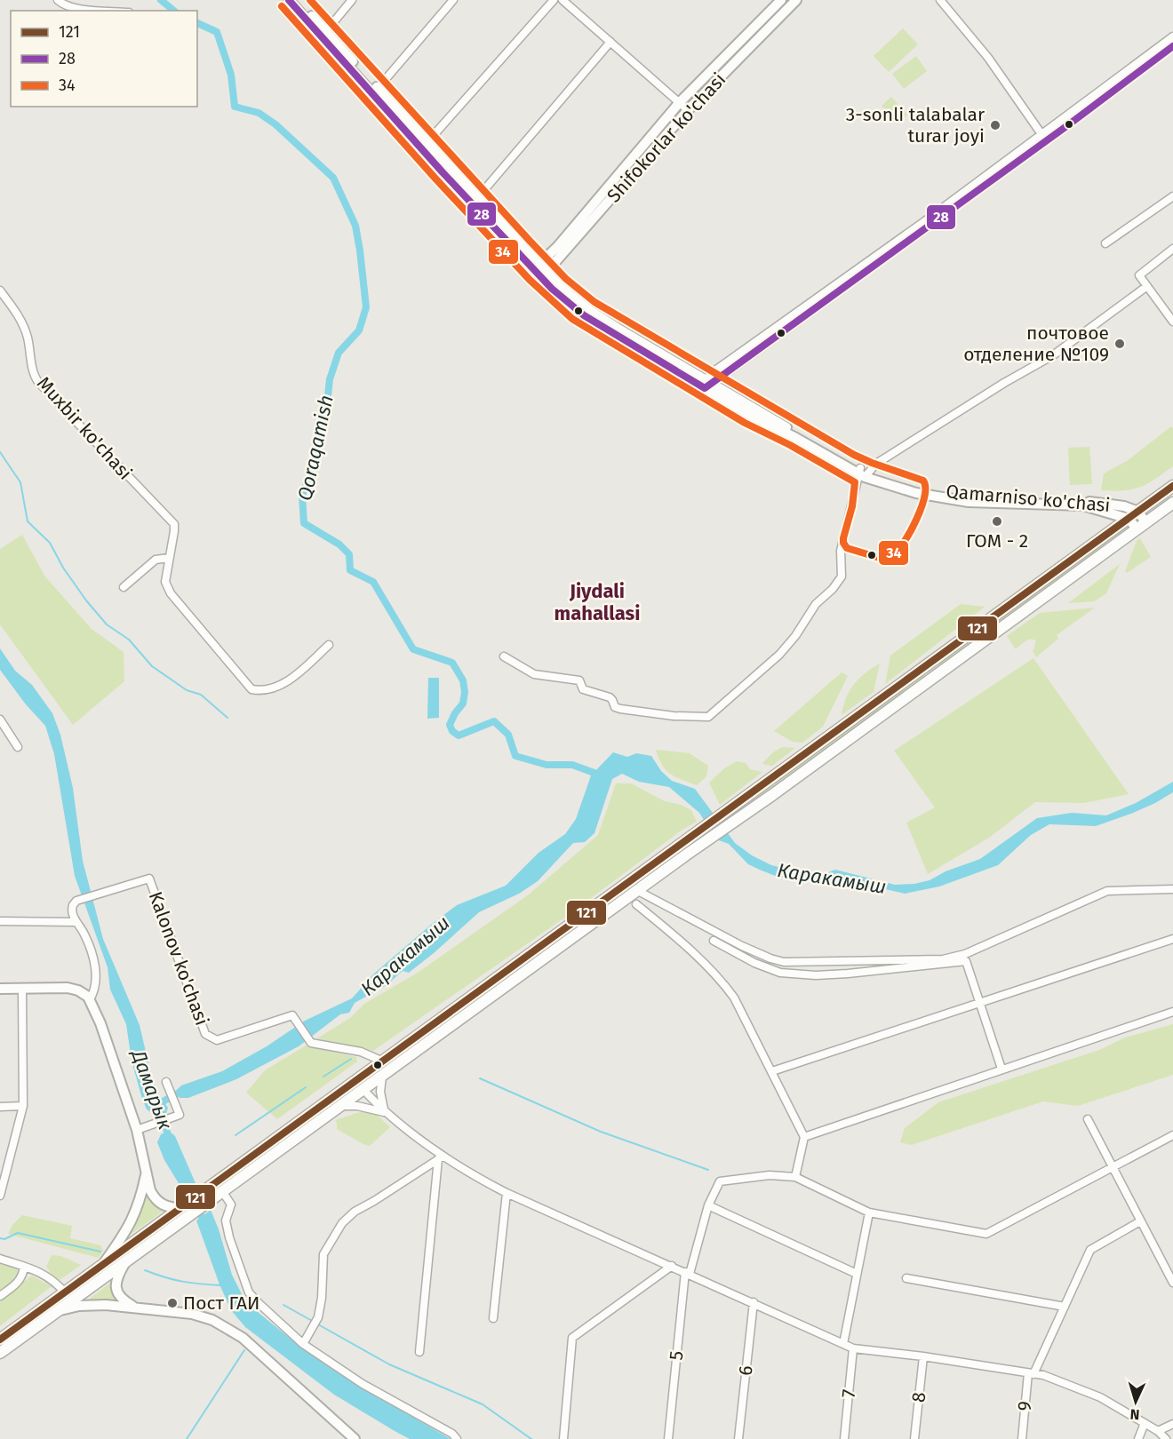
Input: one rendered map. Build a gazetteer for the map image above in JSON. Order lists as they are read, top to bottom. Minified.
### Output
{"streets":{"main road":["Shifokorlar ko'chasi","Qamarniso ko'chasi"],"street":["Muxbir ko'chasi","Kalonov ko'chasi","5","6","7","8","9"]},"crossings":[["Shifokorlar ko'chasi","Qamarniso ko'chasi"]],"districts":["Jiydali mahallasi"],"water":["Qoraqamish","Каракамыш","Дамарык"],"places":["3-sonli talabalar turar joyi","почтовое отделение №109","ГОМ - 2","Пост ГАИ"],"lines":["transit line 28","transit line 34","transit line 121"],"legend":["121","28","34"],"north":"bottom"}
